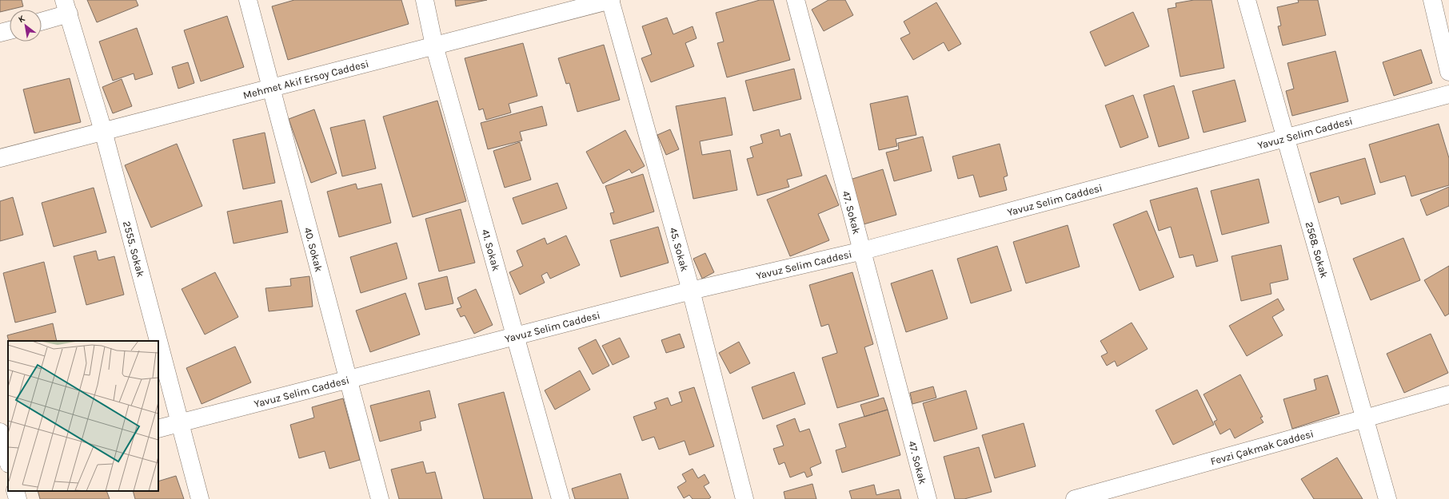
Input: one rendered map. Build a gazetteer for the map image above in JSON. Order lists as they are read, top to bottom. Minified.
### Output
{"streets":{"street":["Mehmet Akif Ersoy Caddesi","Yavuz Selim Caddesi","47. Sokak","2555. Sokak","45. Sokak","2568. Sokak","40. Sokak","41. Sokak","Fevzi Çakmak Caddesi"]},"crossings":[["Mehmet Akif Ersoy Caddesi","2555. Sokak"],["Mehmet Akif Ersoy Caddesi","45. Sokak"],["Mehmet Akif Ersoy Caddesi","40. Sokak"],["Mehmet Akif Ersoy Caddesi","41. Sokak"],["Yavuz Selim Caddesi","47. Sokak"],["Yavuz Selim Caddesi","2555. Sokak"],["Yavuz Selim Caddesi","45. Sokak"],["Yavuz Selim Caddesi","2568. Sokak"],["Yavuz Selim Caddesi","40. Sokak"],["Yavuz Selim Caddesi","41. Sokak"],["2568. Sokak","Fevzi Çakmak Caddesi"]],"north":"top left"}
